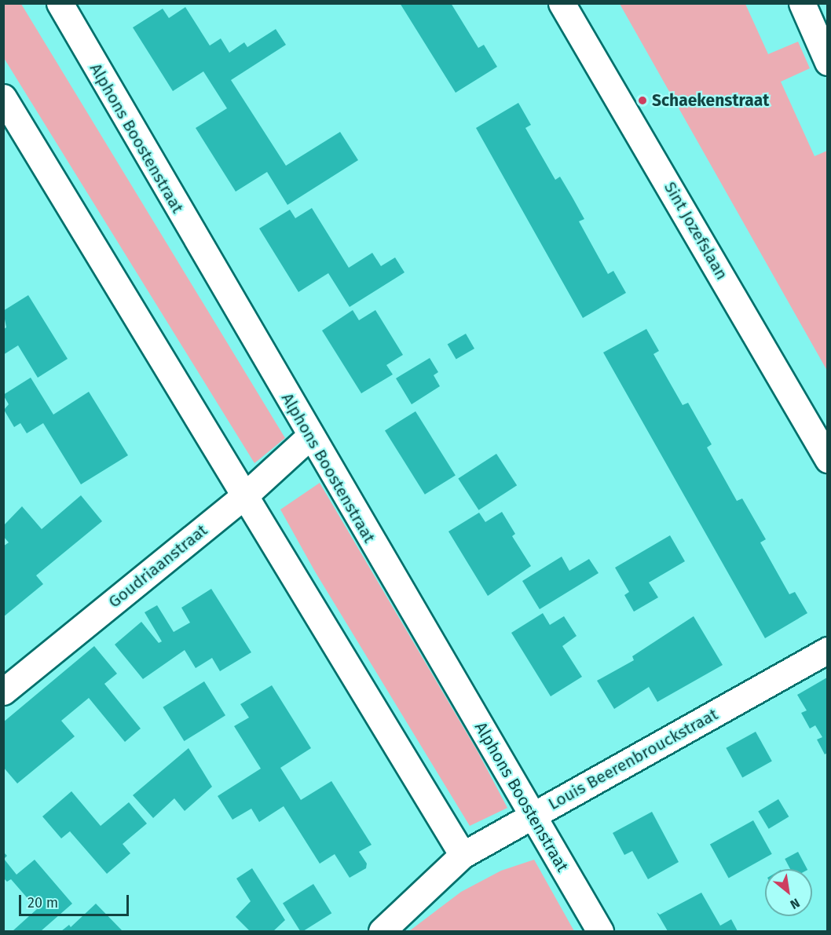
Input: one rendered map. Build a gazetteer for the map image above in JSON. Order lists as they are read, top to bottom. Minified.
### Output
{"streets":{"street":["Alphons Boostenstraat","Sint Jozefslaan","Goudriaanstraat","Louis Beerenbrouckstraat"]},"crossings":[["Alphons Boostenstraat","Goudriaanstraat"],["Alphons Boostenstraat","Louis Beerenbrouckstraat"]],"places":["Schaekenstraat"],"scale_bar":"20 m","north":"bottom right"}
